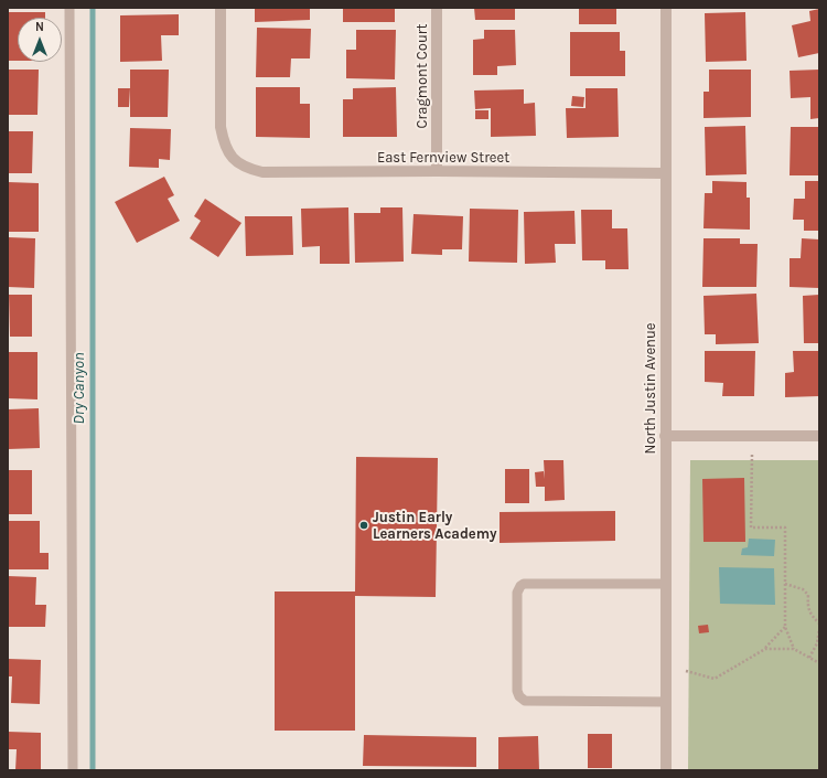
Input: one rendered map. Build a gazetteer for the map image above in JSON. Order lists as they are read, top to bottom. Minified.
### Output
{"streets":{"street":["Cragmont Court","East Fernview Street","North Justin Avenue"]},"crossings":[["Cragmont Court","East Fernview Street"],["East Fernview Street","North Justin Avenue"]],"water":["Dry Canyon"],"places":["Justin Early Learners Academy"],"north":"top"}
